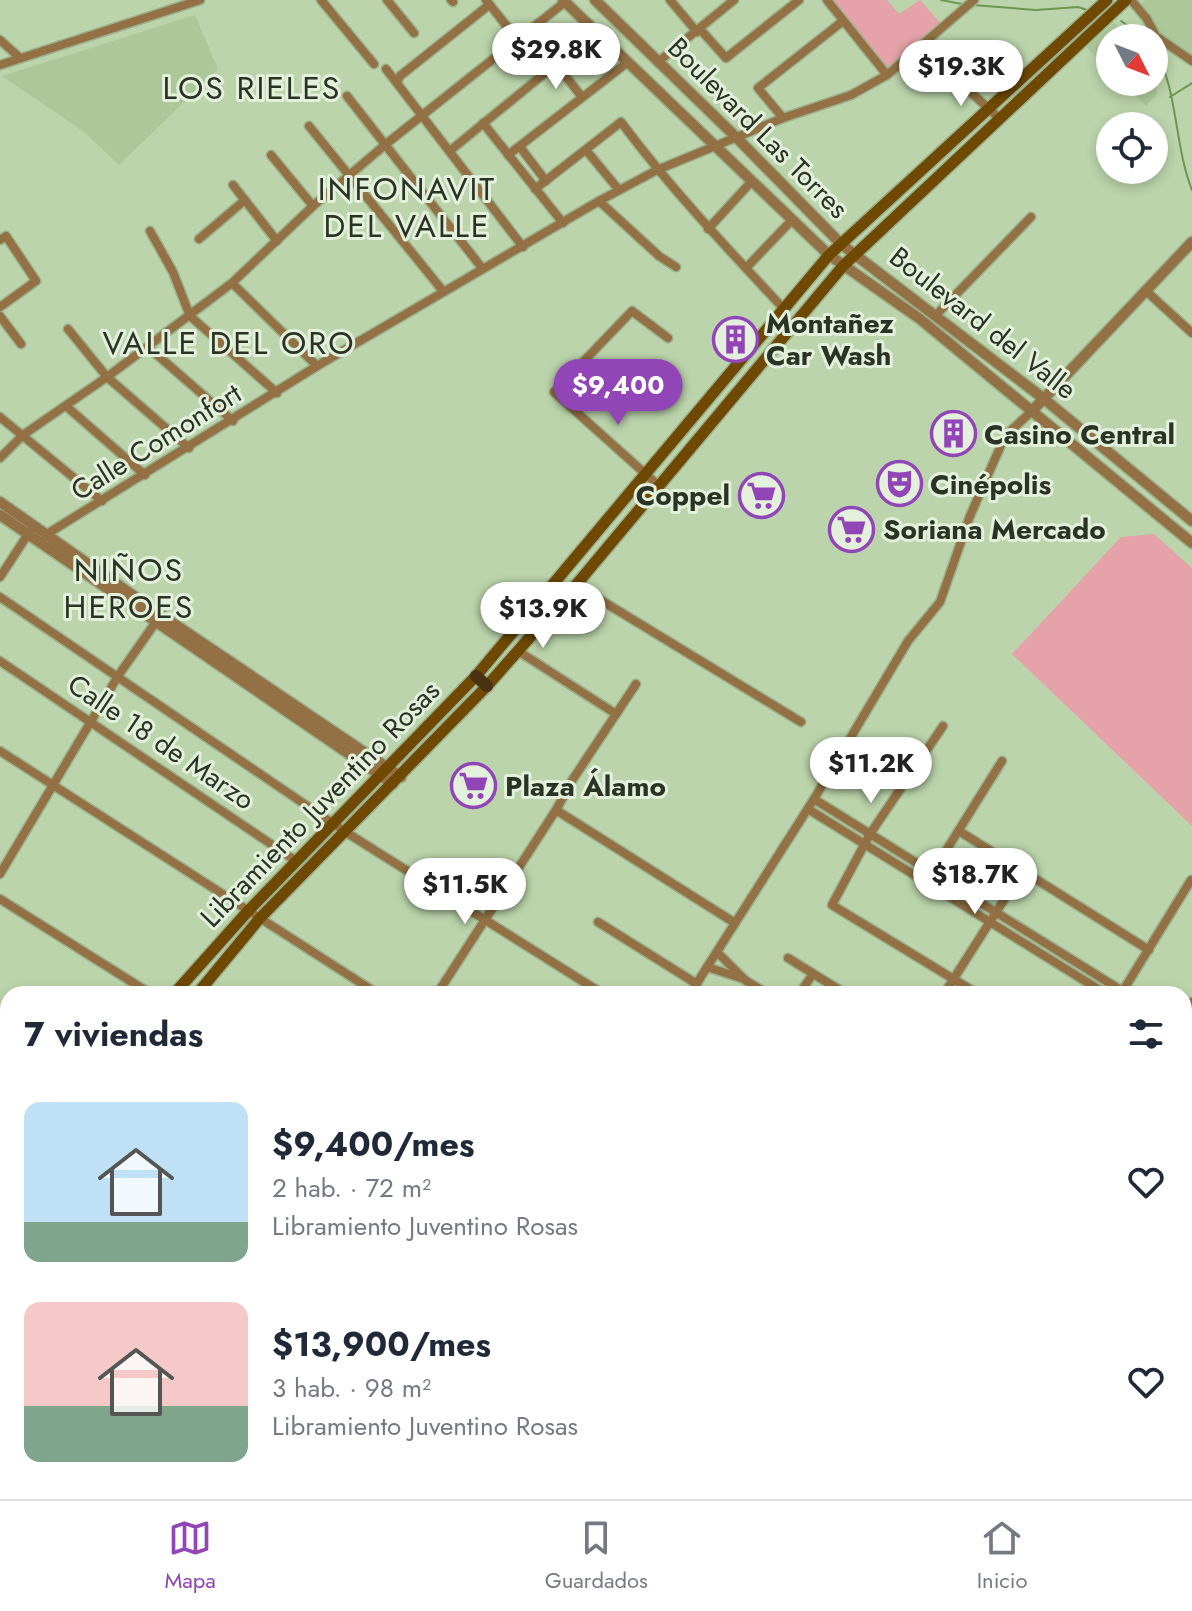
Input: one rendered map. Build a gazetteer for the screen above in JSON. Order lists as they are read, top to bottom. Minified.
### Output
{"streets":{"main road":["Libramiento Juventino Rosas"],"street":["Boulevard Las Torres","Boulevard del Valle","Calle Comonfort","Calle 18 de Marzo"]},"crossings":[["Boulevard Las Torres","Boulevard del Valle"],["Boulevard Las Torres","Calle Comonfort"],["Boulevard Las Torres","Libramiento Juventino Rosas"],["Boulevard del Valle","Libramiento Juventino Rosas"],["Calle 18 de Marzo","Libramiento Juventino Rosas"]],"districts":["LOS RIELES","INFONAVIT DEL VALLE","VALLE DEL ORO","NIÑOS HEROES"],"places":{"building":["Montañez Car Wash","Casino Central"],"theatre":["Cinépolis"],"supermarket":["Coppel","Soriana Mercado","Plaza Álamo"]},"north":"bottom right","page":{"price":["$29.8K","$19.3K","$9,400","$13.9K","$11.2K","$18.7K","$11.5K"],"heading":"7 viviendas","list":[{"name":"$9,400/mes","note":"2 hab. · 72 m² · Libramiento Juventino Rosas"},{"name":"$13,900/mes","note":"3 hab. · 98 m² · Libramiento Juventino Rosas"}],"tabs":["Mapa","Guardados","Inicio"]}}
